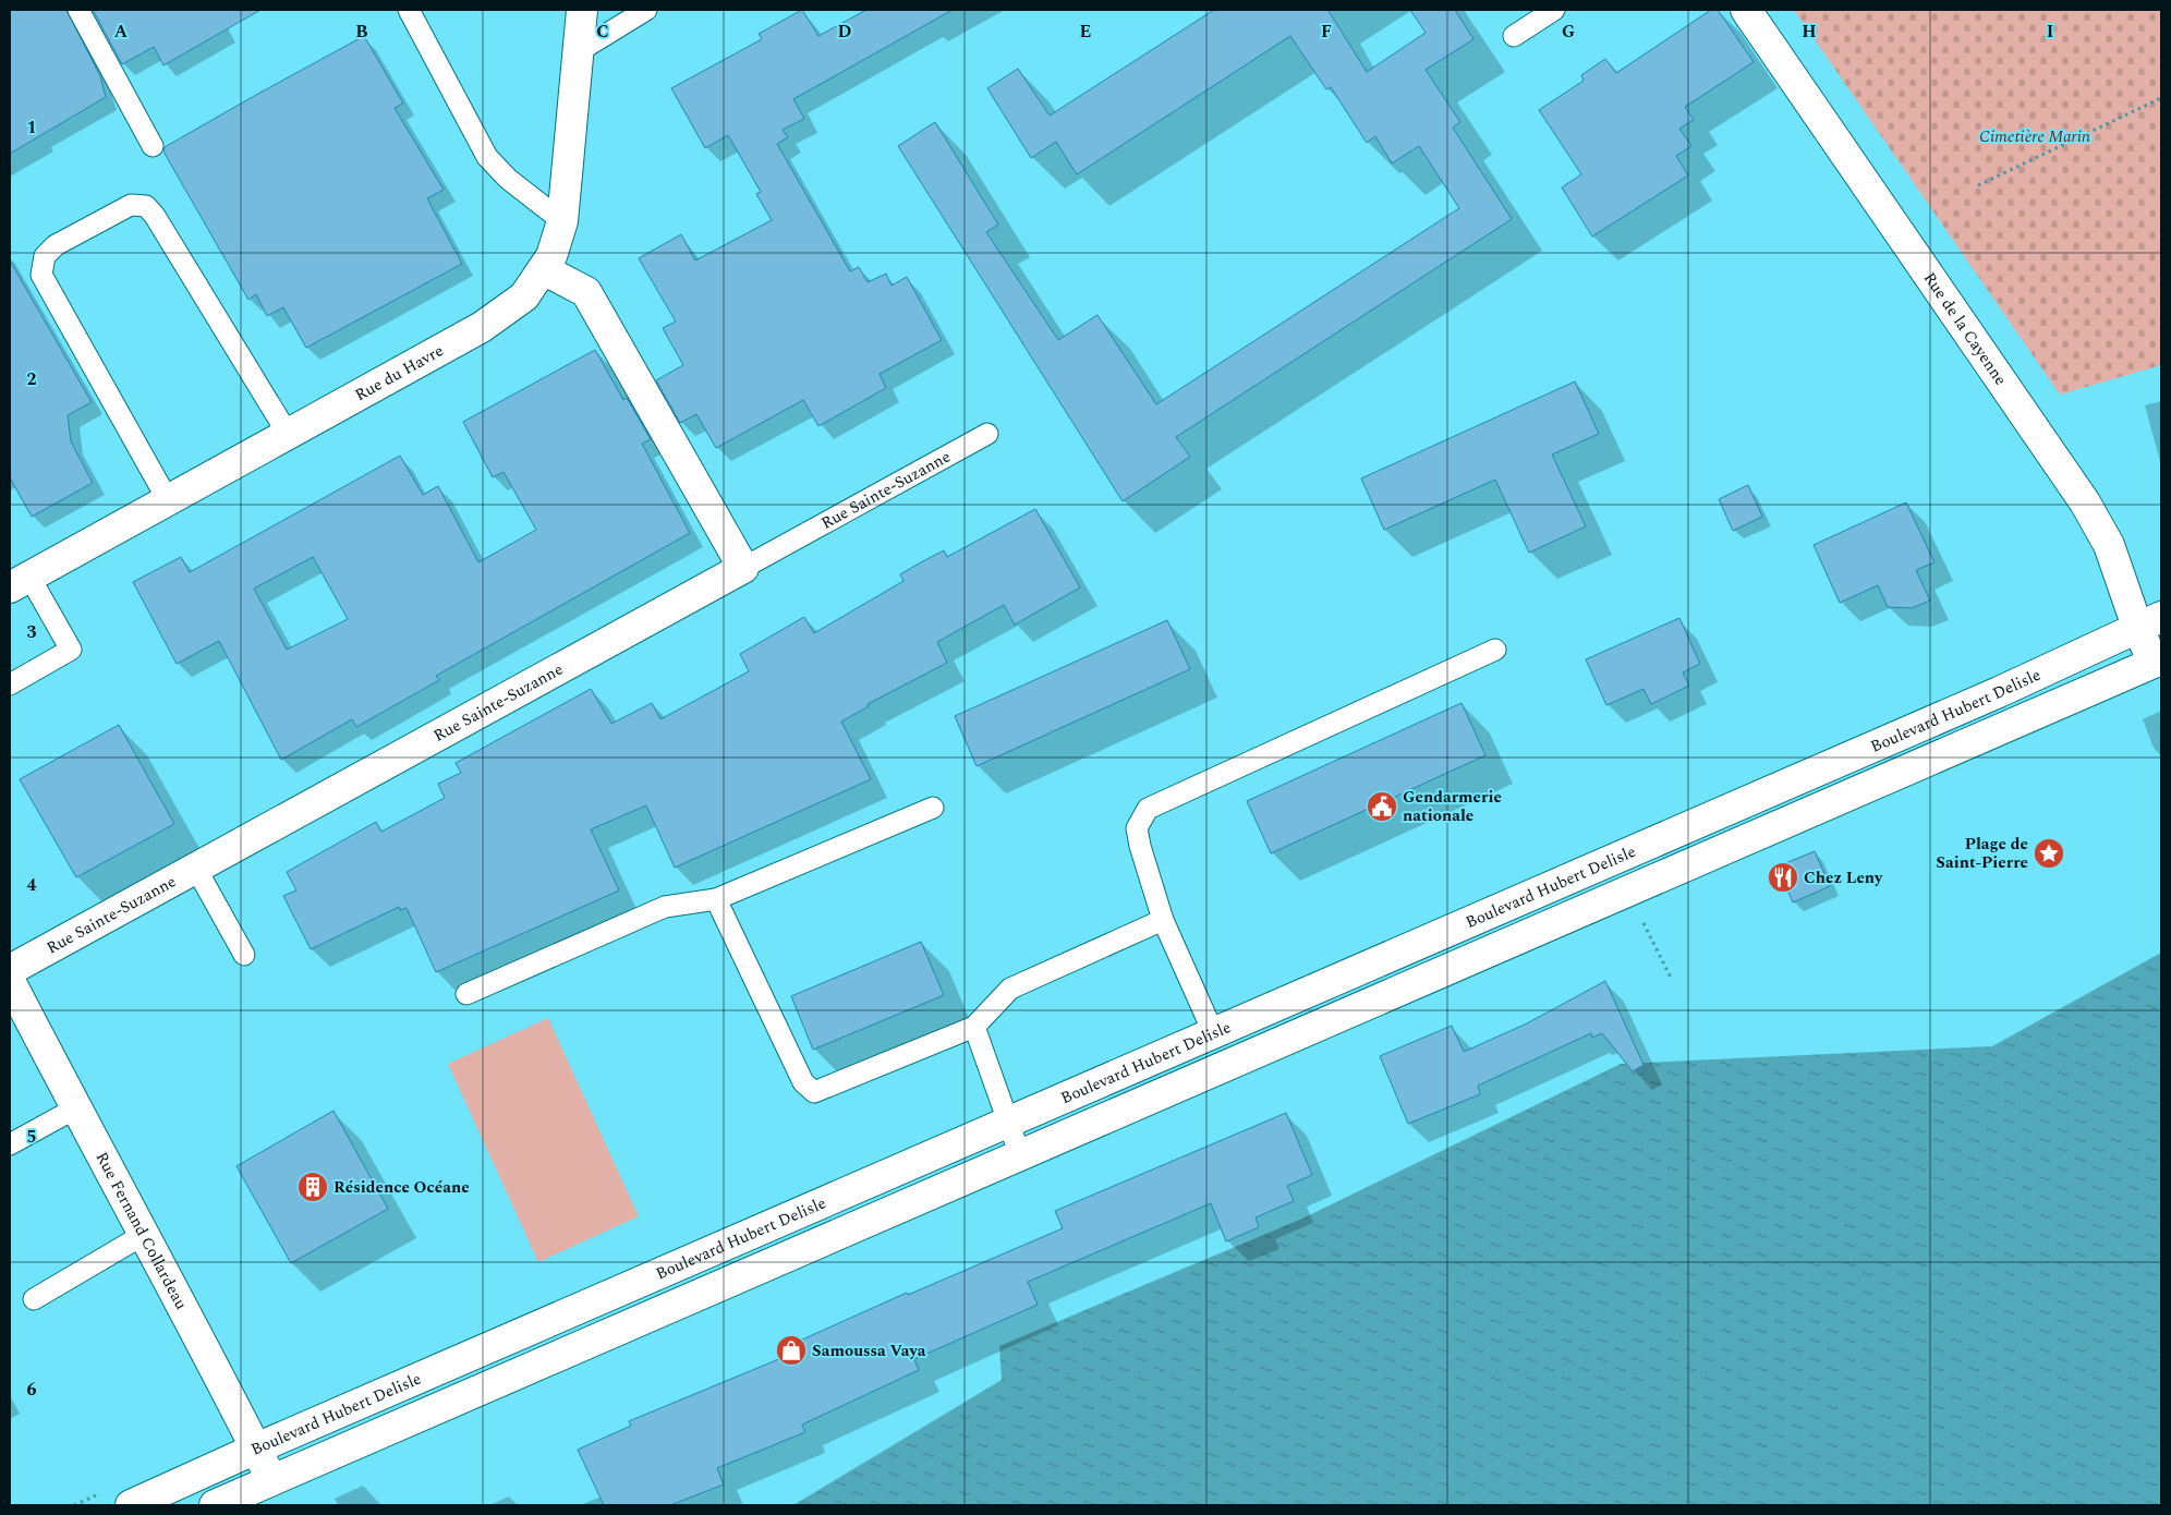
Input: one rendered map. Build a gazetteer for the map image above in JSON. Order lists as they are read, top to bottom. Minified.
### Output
{"streets":{"main road":["Rue de la Cayenne","Rue du Havre","Rue Sainte-Suzanne","Boulevard Hubert Delisle","Rue Fernand Collardeau"]},"crossings":[["Rue de la Cayenne","Boulevard Hubert Delisle"],["Boulevard Hubert Delisle","Rue Fernand Collardeau"]],"parks":["Cimetière Marin"],"places":{"public building":["Gendarmerie nationale"],"place":["Plage de Saint-Pierre"],"restaurant":["Chez Leny"],"building":["Résidence Océane"],"shop":["Samoussa Vaya"]},"grid":{"columns":["A","B","C","D","E","F","G","H","I"],"rows":["1","2","3","4","5","6"]}}
